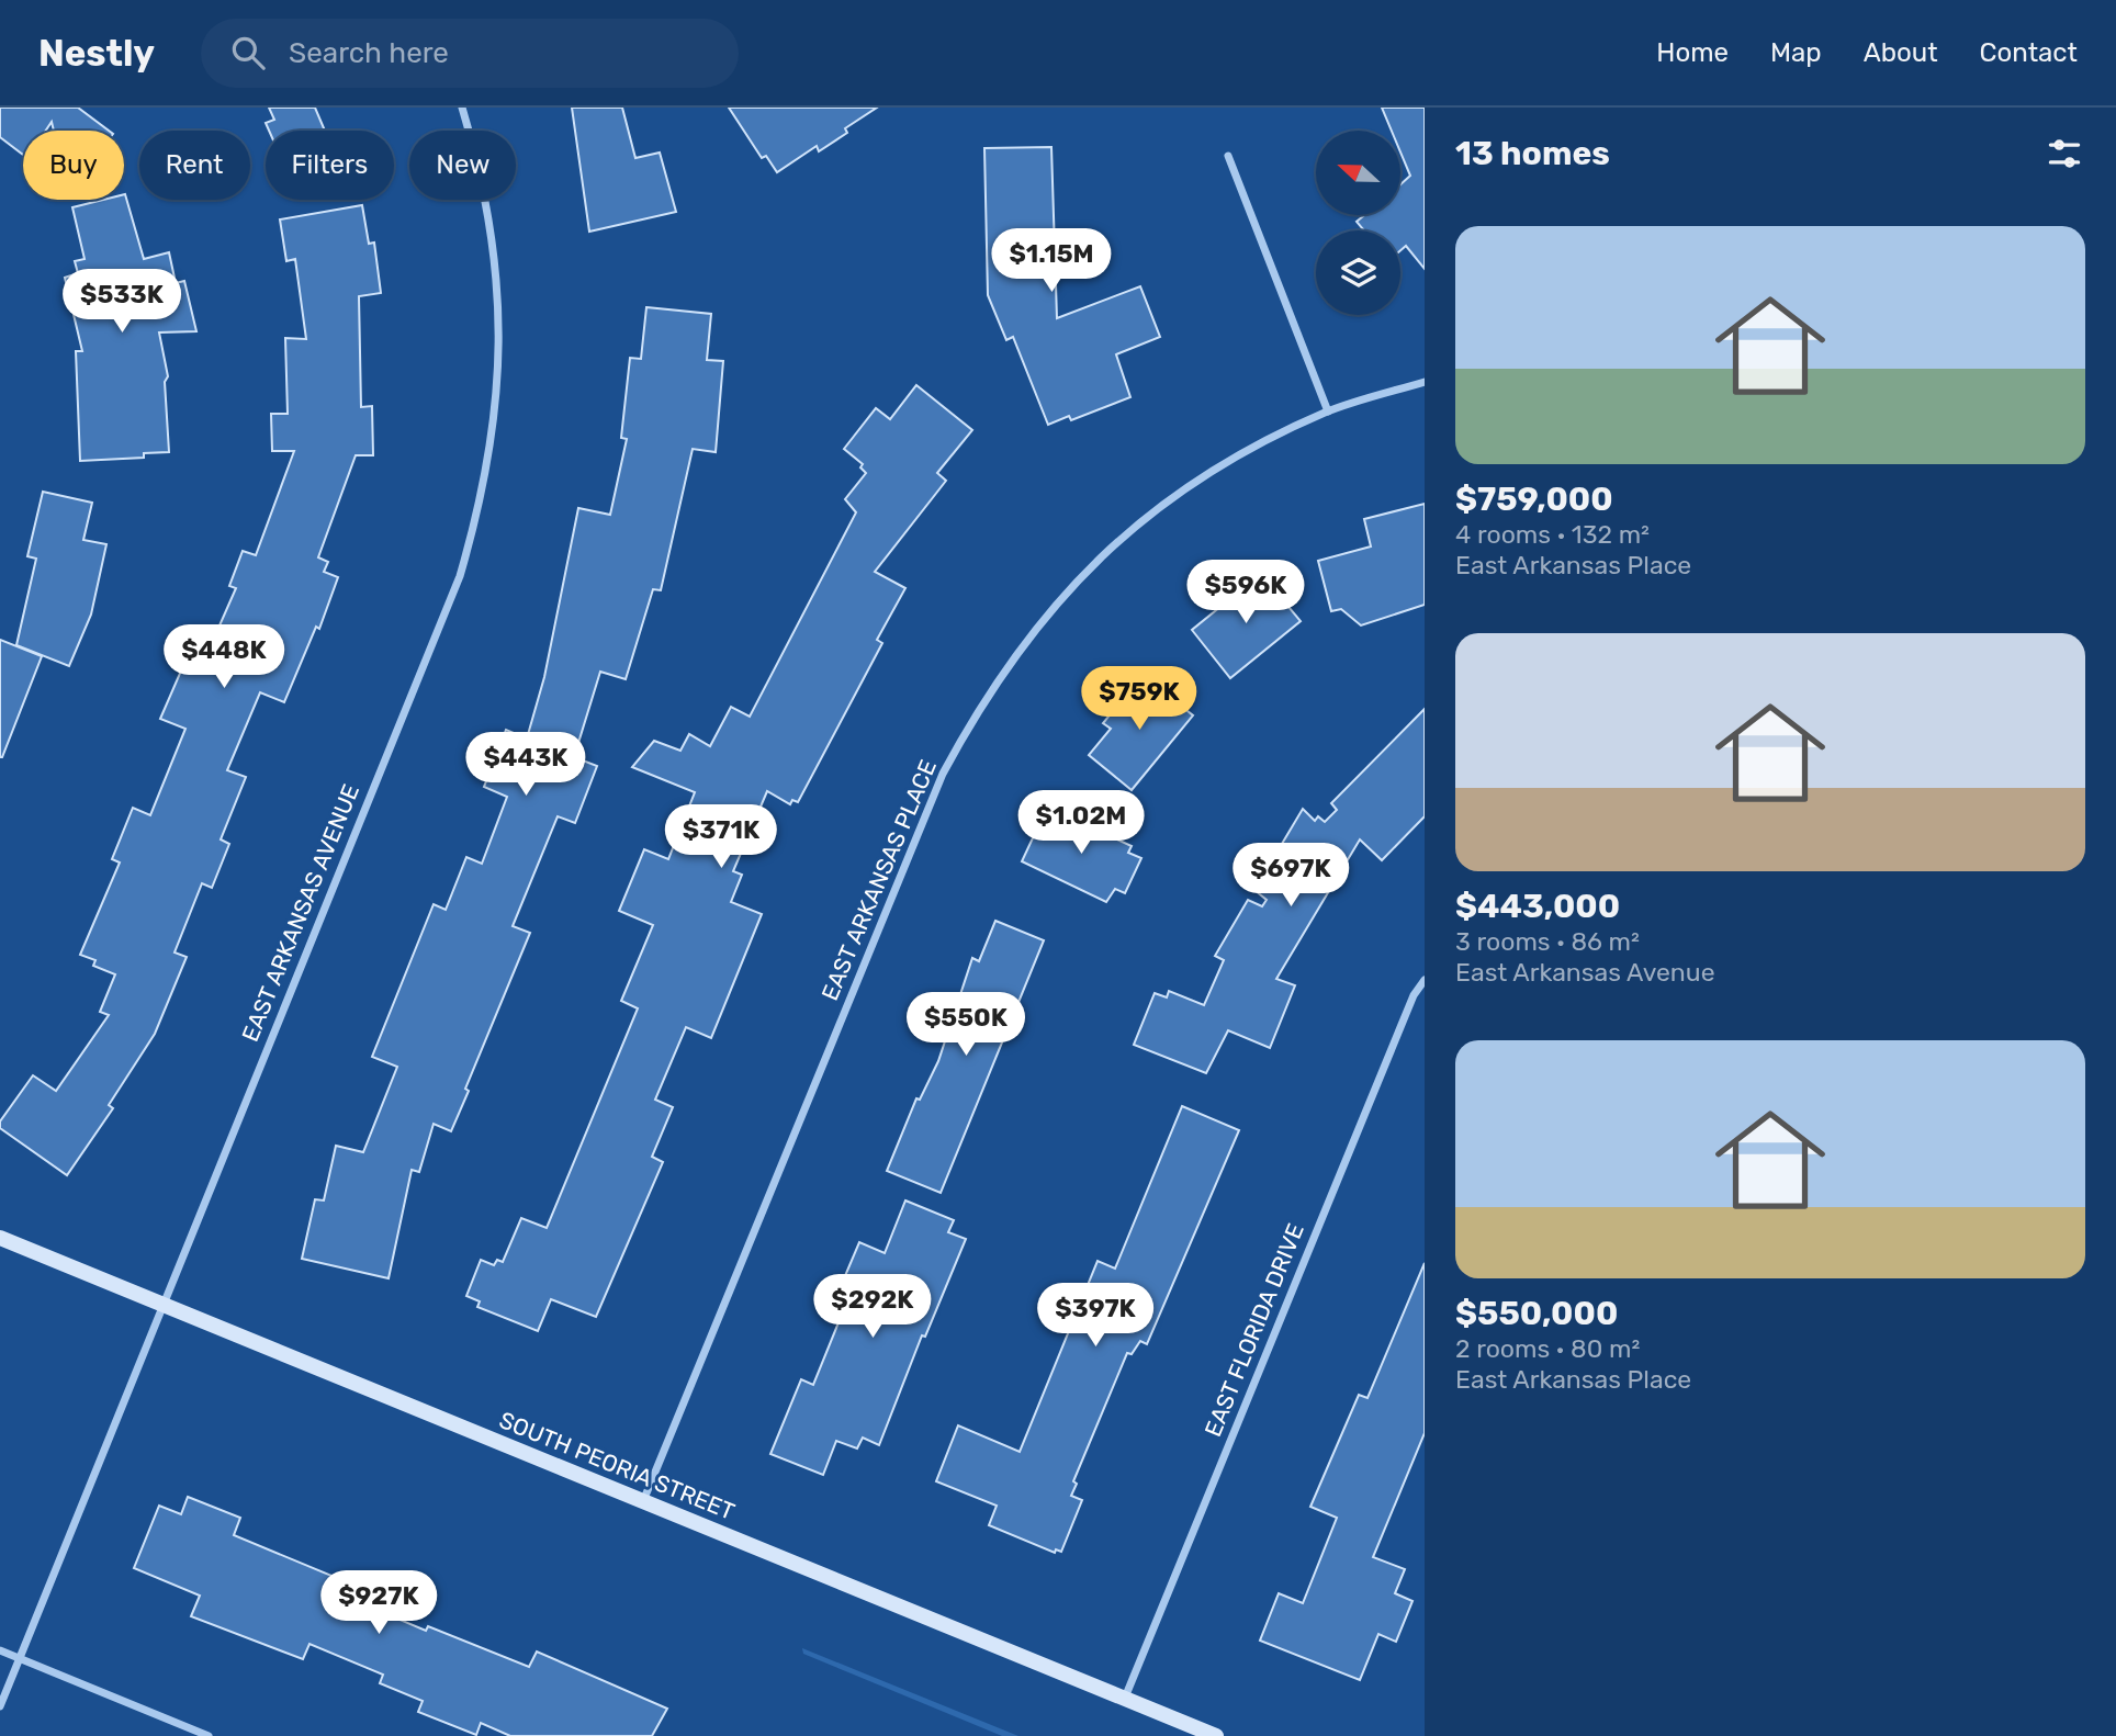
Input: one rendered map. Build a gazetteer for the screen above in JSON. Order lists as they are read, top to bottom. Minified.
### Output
{"streets":{"main road":["SOUTH PEORIA STREET"],"street":["EAST ARKANSAS PLACE","EAST ARKANSAS AVENUE","EAST FLORIDA DRIVE"]},"crossings":[["EAST ARKANSAS PLACE","SOUTH PEORIA STREET"],["EAST ARKANSAS AVENUE","SOUTH PEORIA STREET"],["EAST FLORIDA DRIVE","SOUTH PEORIA STREET"]],"north":"left","page":{"header":"Nestly","search":"Search here","nav":["Home","Map","About","Contact"],"heading":"13 homes","chip":["Buy","Rent","Filters","New"],"list":[{"name":"$759,000","note":"4 rooms · 132 m² · East Arkansas Place"},{"name":"$443,000","note":"3 rooms · 86 m² · East Arkansas Avenue"},{"name":"$550,000","note":"2 rooms · 80 m² · East Arkansas Place"}],"price":["$1.15M","$533K","$596K","$448K","$759K","$443K","$1.02M","$371K","$697K","$550K","$292K","$397K","$927K"]}}
